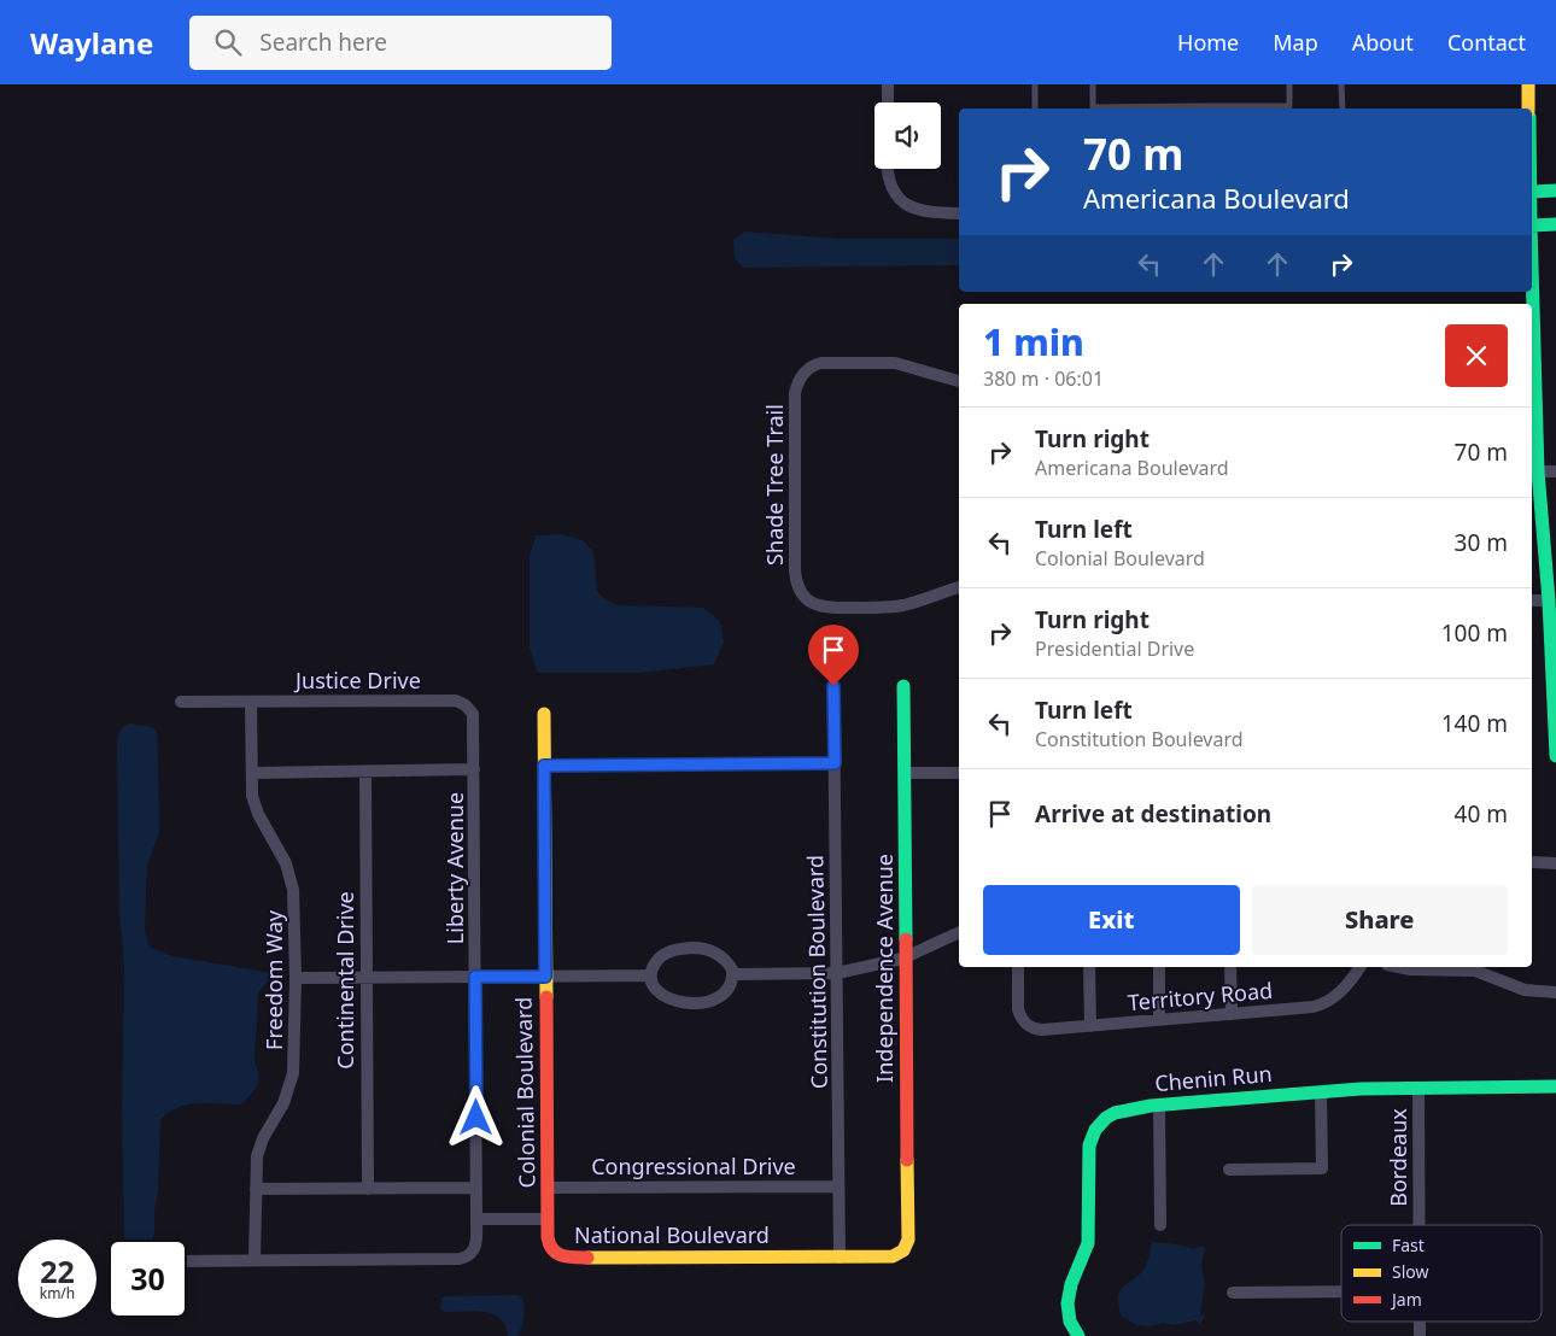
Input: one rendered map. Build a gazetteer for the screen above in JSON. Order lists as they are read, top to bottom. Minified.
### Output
{"streets":{"street":["Shade Tree Trail","Justice Drive","Liberty Avenue","Independence Avenue","Constitution Boulevard","Freedom Way","Continental Drive","Territory Road","Chenin Run","Colonial Boulevard","Bordeaux","Congressional Drive","National Boulevard"]},"crossings":[["Justice Drive","Liberty Avenue"],["Justice Drive","Freedom Way"],["Liberty Avenue","National Boulevard"],["Independence Avenue","National Boulevard"],["Constitution Boulevard","Congressional Drive"],["Constitution Boulevard","National Boulevard"],["Chenin Run","Bordeaux"],["Colonial Boulevard","Congressional Drive"],["Colonial Boulevard","National Boulevard"]],"legend":["Fast","Slow","Jam"],"page":{"header":"Waylane","search":"Search here","nav":["Home","Map","About","Contact"],"turn":["70 m","Americana Boulevard"],"heading":["1 min","380 m · 06:01"],"list":[{"name":"Turn right","note":"Americana Boulevard","value":"70 m"},{"name":"Turn left","note":"Colonial Boulevard","value":"30 m"},{"name":"Turn right","note":"Presidential Drive","value":"100 m"},{"name":"Turn left","note":"Constitution Boulevard","value":"140 m"},{"name":"Arrive at destination","value":"40 m"}],"buttons":["Exit","Share"],"speed":"22 km/h","limit":"30"}}
